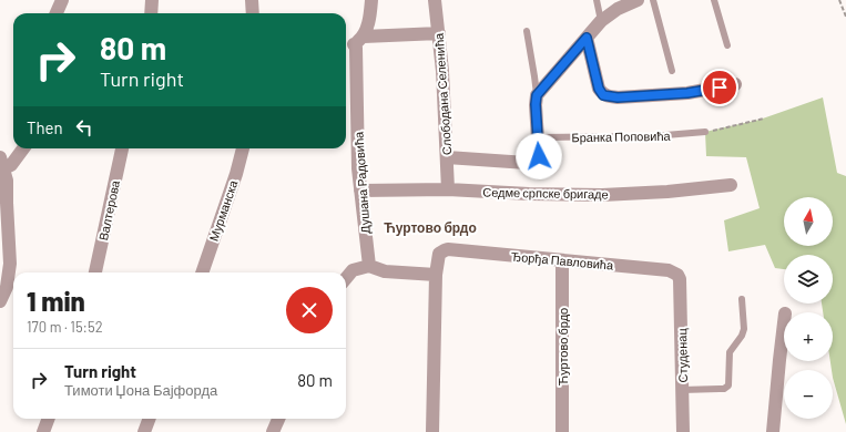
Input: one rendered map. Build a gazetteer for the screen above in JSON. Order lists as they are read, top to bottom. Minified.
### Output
{"streets":{"street":["Слободана Селенића","Душана Радовића","Седме српске бригаде","Валтерова","Мурманска","Ђорђа Павловића","Ћуртово брдо","Студенац"],"lane":["Бранка Поповића"]},"crossings":[["Слободана Селенића","Седме српске бригаде"],["Душана Радовића","Седме српске бригаде"],["Ђорђа Павловића","Ћуртово брдо"],["Ђорђа Павловића","Студенац"]],"districts":["Ћуртово брдо"],"north":"top","page":{"turn":["80 m","Turn right"],"then":"Then","map_buttons":["+","−"],"heading":["1 min","170 m · 15:52"],"list":[{"name":"Turn right","note":"Тимоти Џона Бајфорда","value":"80 m"}]}}
